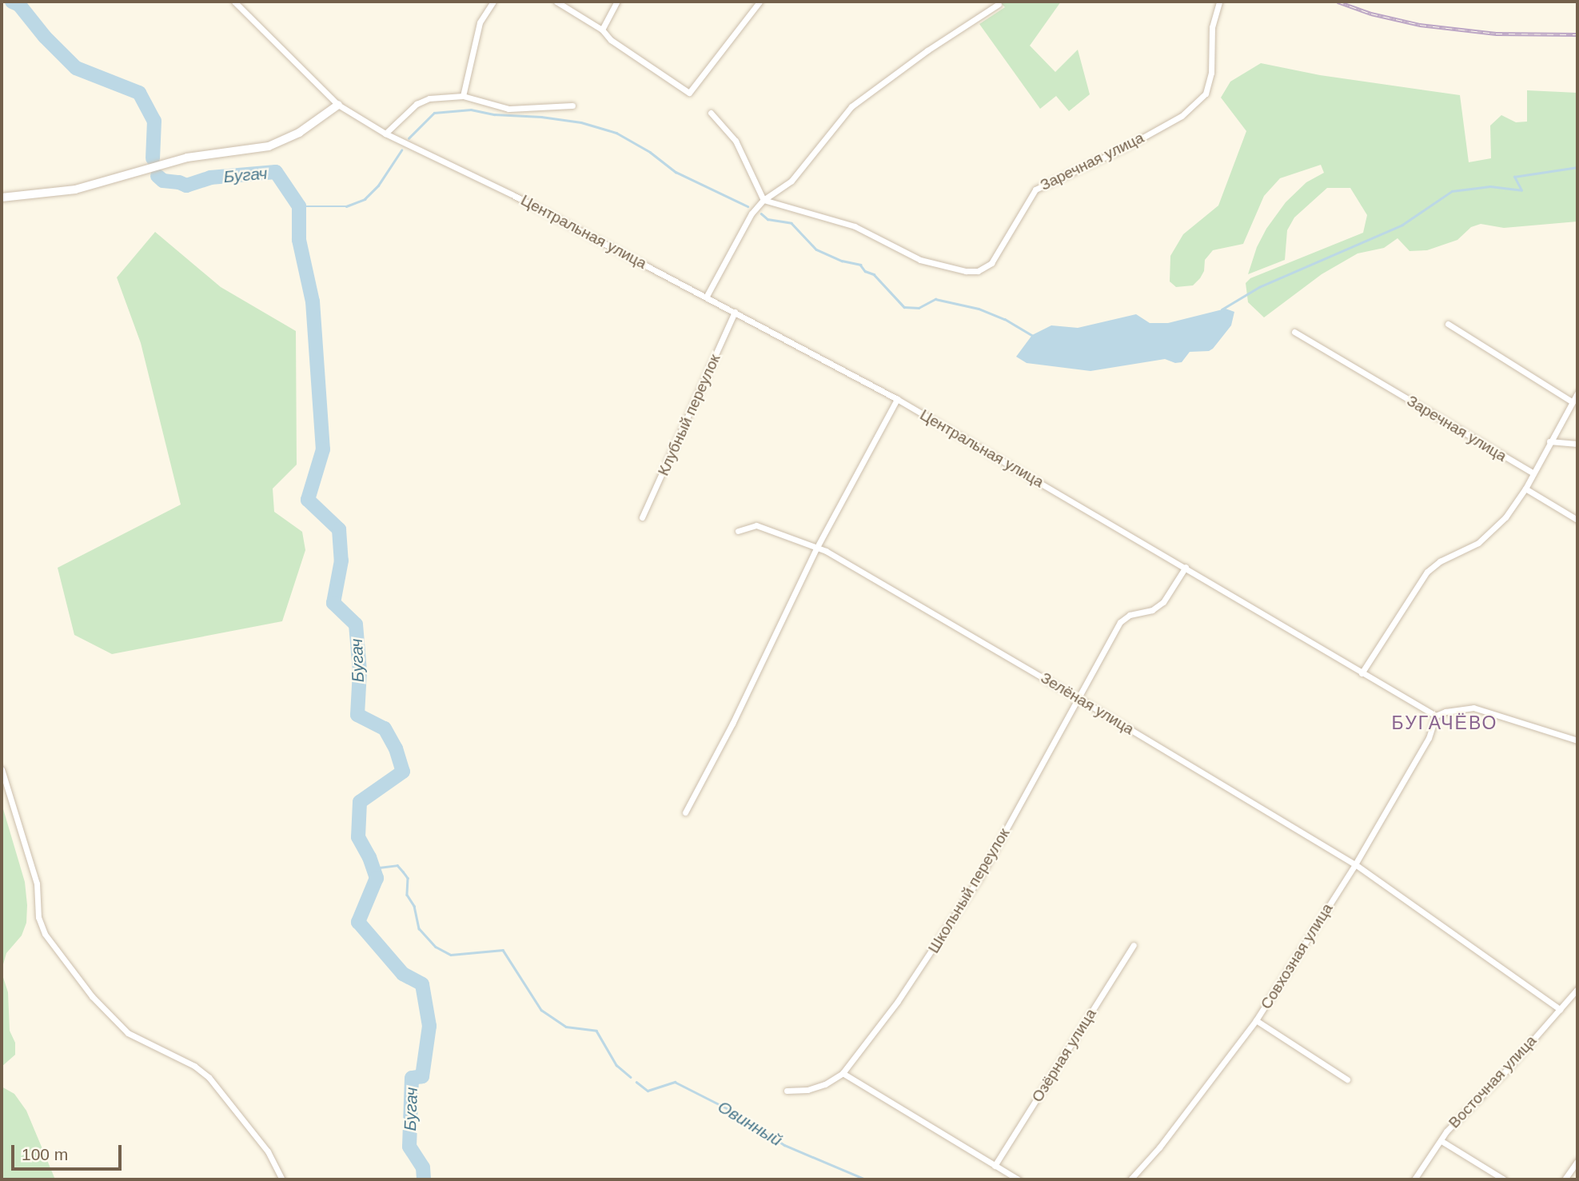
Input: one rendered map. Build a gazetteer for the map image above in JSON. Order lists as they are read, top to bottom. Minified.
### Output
{"streets":{"street":["Заречная улица","Центральная улица","Клубный переулок","Зелёная улица","Школьный переулок","Совхозная улица","Озёрная улица","Восточная улица"]},"crossings":[["Центральная улица","Клубный переулок"],["Центральная улица","Школьный переулок"],["Центральная улица","Совхозная улица"],["Зелёная улица","Школьный переулок"],["Зелёная улица","Совхозная улица"],["Зелёная улица","Восточная улица"]],"districts":["БУГАЧЁВО"],"water":["Бугач","Овинный"],"scale_bar":"100 m"}
